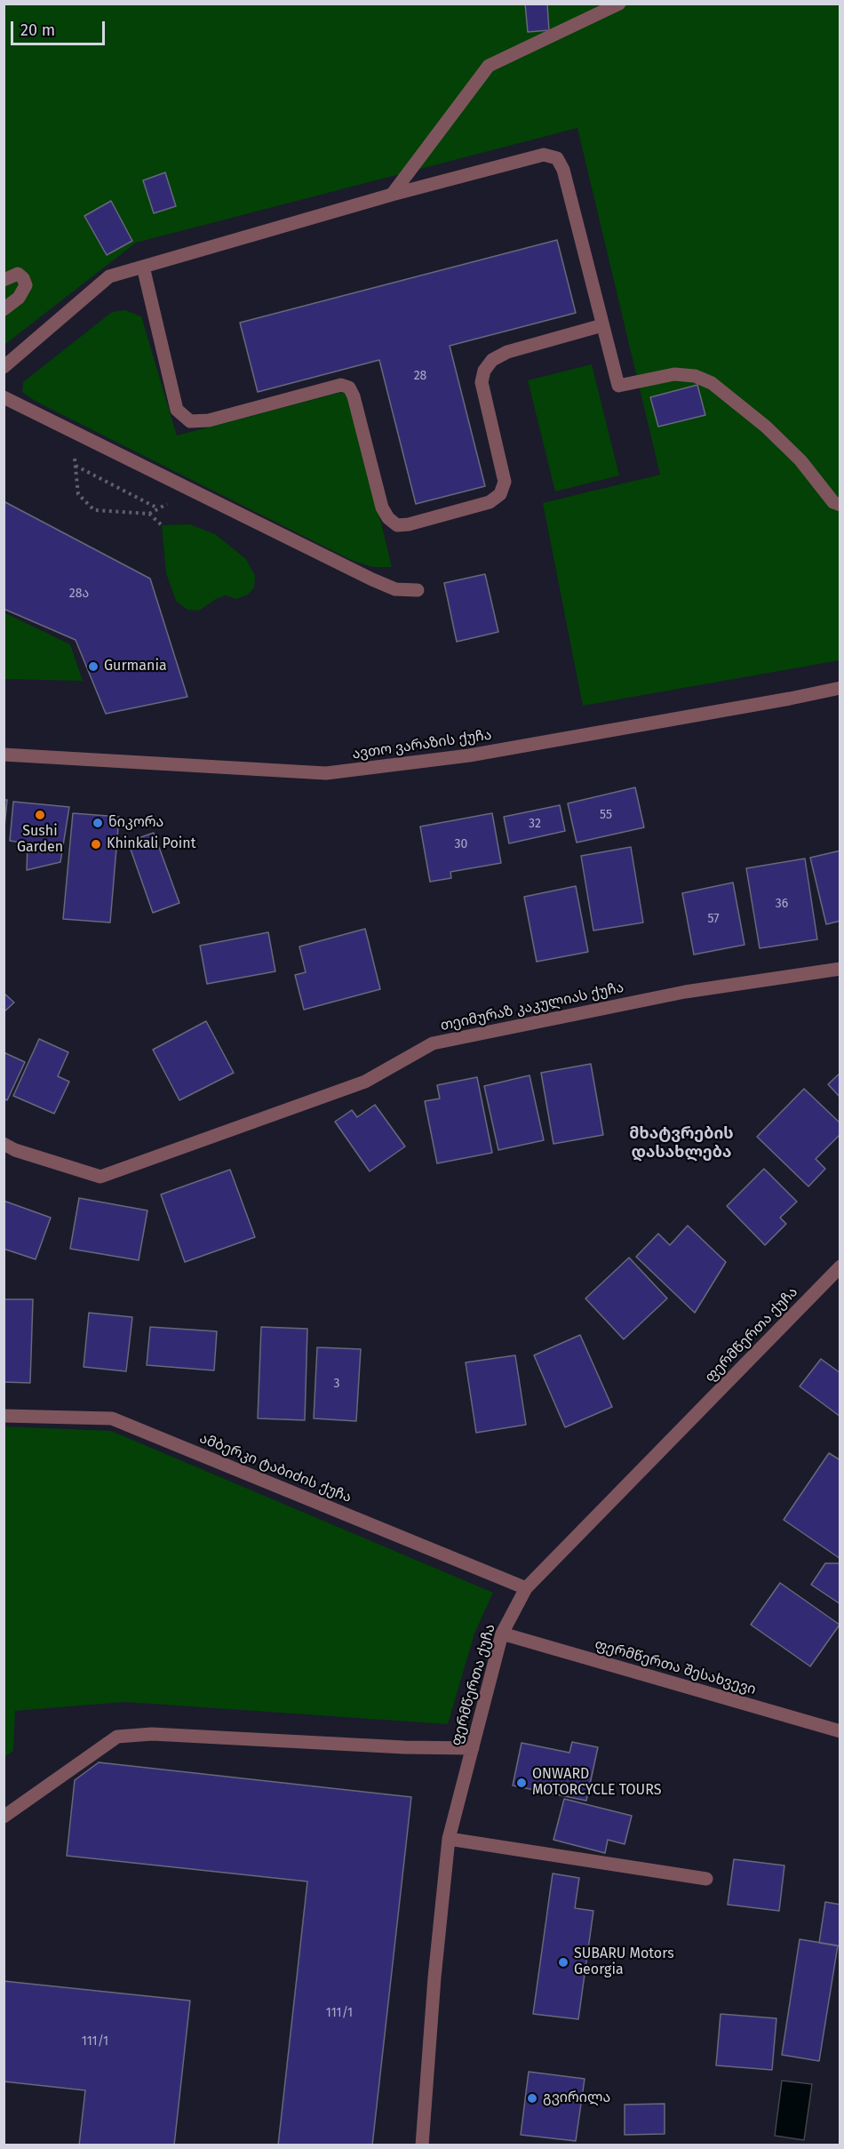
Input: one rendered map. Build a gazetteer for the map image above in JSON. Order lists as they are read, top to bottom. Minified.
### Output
{"streets":{"street":["ავთო ვარაზის ქუჩა","თეიმურაზ კაკულიას ქუჩა","ფერმწერთა ქუჩა","ამბერკი ტაბიძის ქუჩა","ფერმწერთა შესახვევი"]},"crossings":[["ფერმწერთა ქუჩა","ამბერკი ტაბიძის ქუჩა"],["ფერმწერთა ქუჩა","ფერმწერთა შესახვევი"]],"districts":["მხატვრების დასახლება"],"places":["Gurmania","Sushi Garden","ნიკორა","Khinkali Point","ONWARD MOTORCYCLE TOURS","SUBARU Motors Georgia","გვირილა"],"house_numbers":["28","28ა","55","32","30","36","57","3","111/1","111/1"],"scale_bar":"20 m"}
